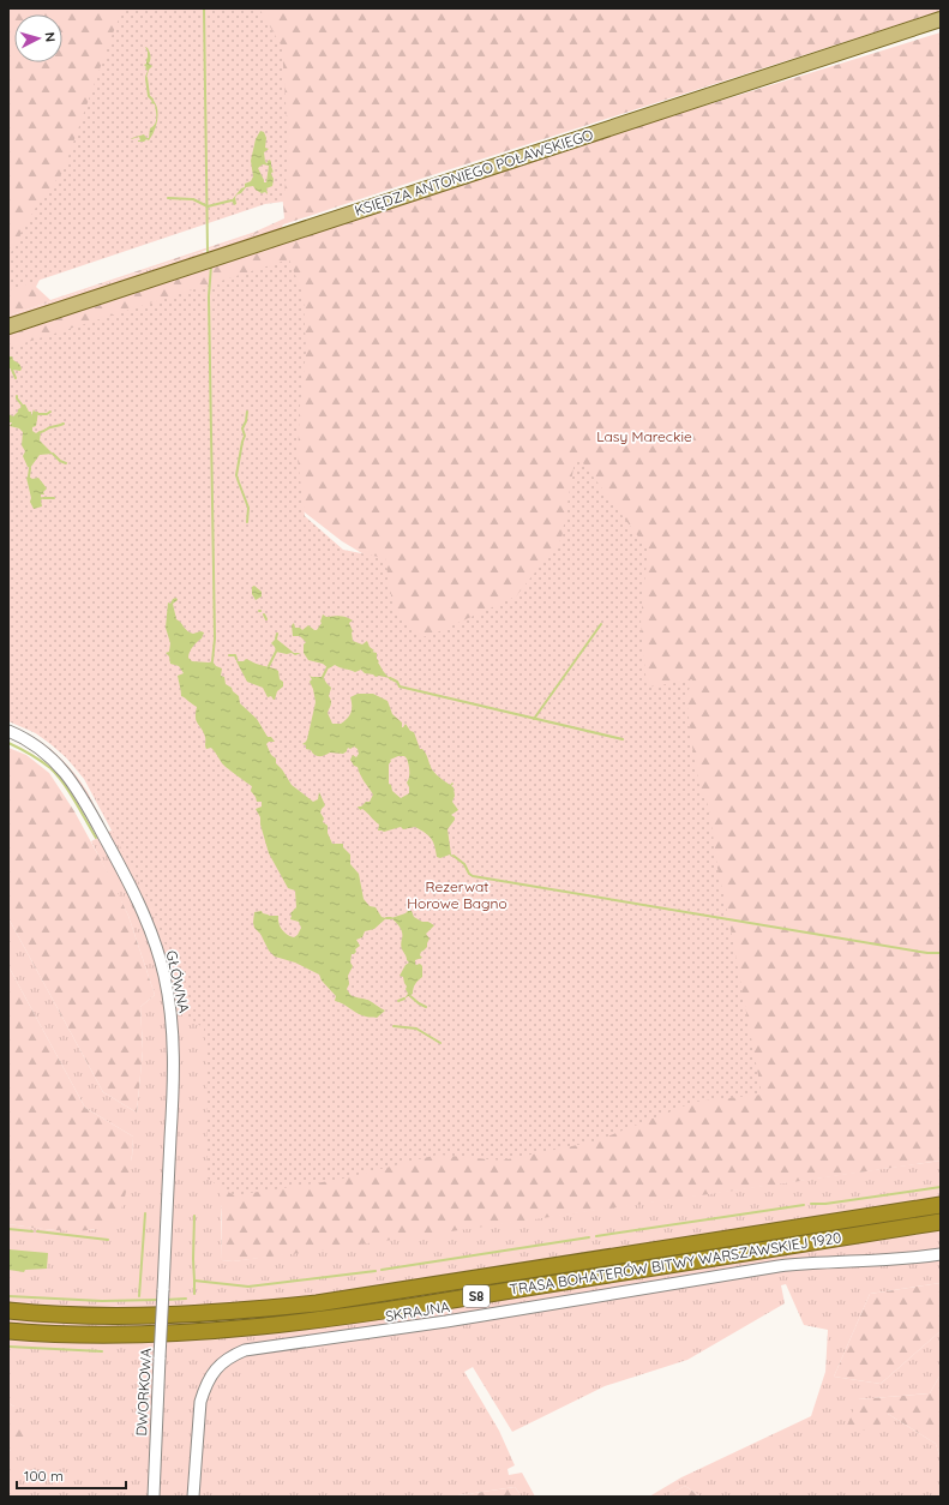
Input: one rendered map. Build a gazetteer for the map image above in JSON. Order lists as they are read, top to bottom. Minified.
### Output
{"streets":{"highway":["TRASA BOHATERÓW BITWY WARSZAWSKIEJ 1920","S8"],"main road":["KSIĘDZA ANTONIEGO POŁAWSKIEGO"],"street":["GŁÓWNA","SKRAJNA","DWORKOWA"]},"crossings":[["GŁÓWNA","DWORKOWA"]],"parks":["Lasy Mareckie","Rezerwat Horowe Bagno"],"scale_bar":"100 m","north":"right"}
